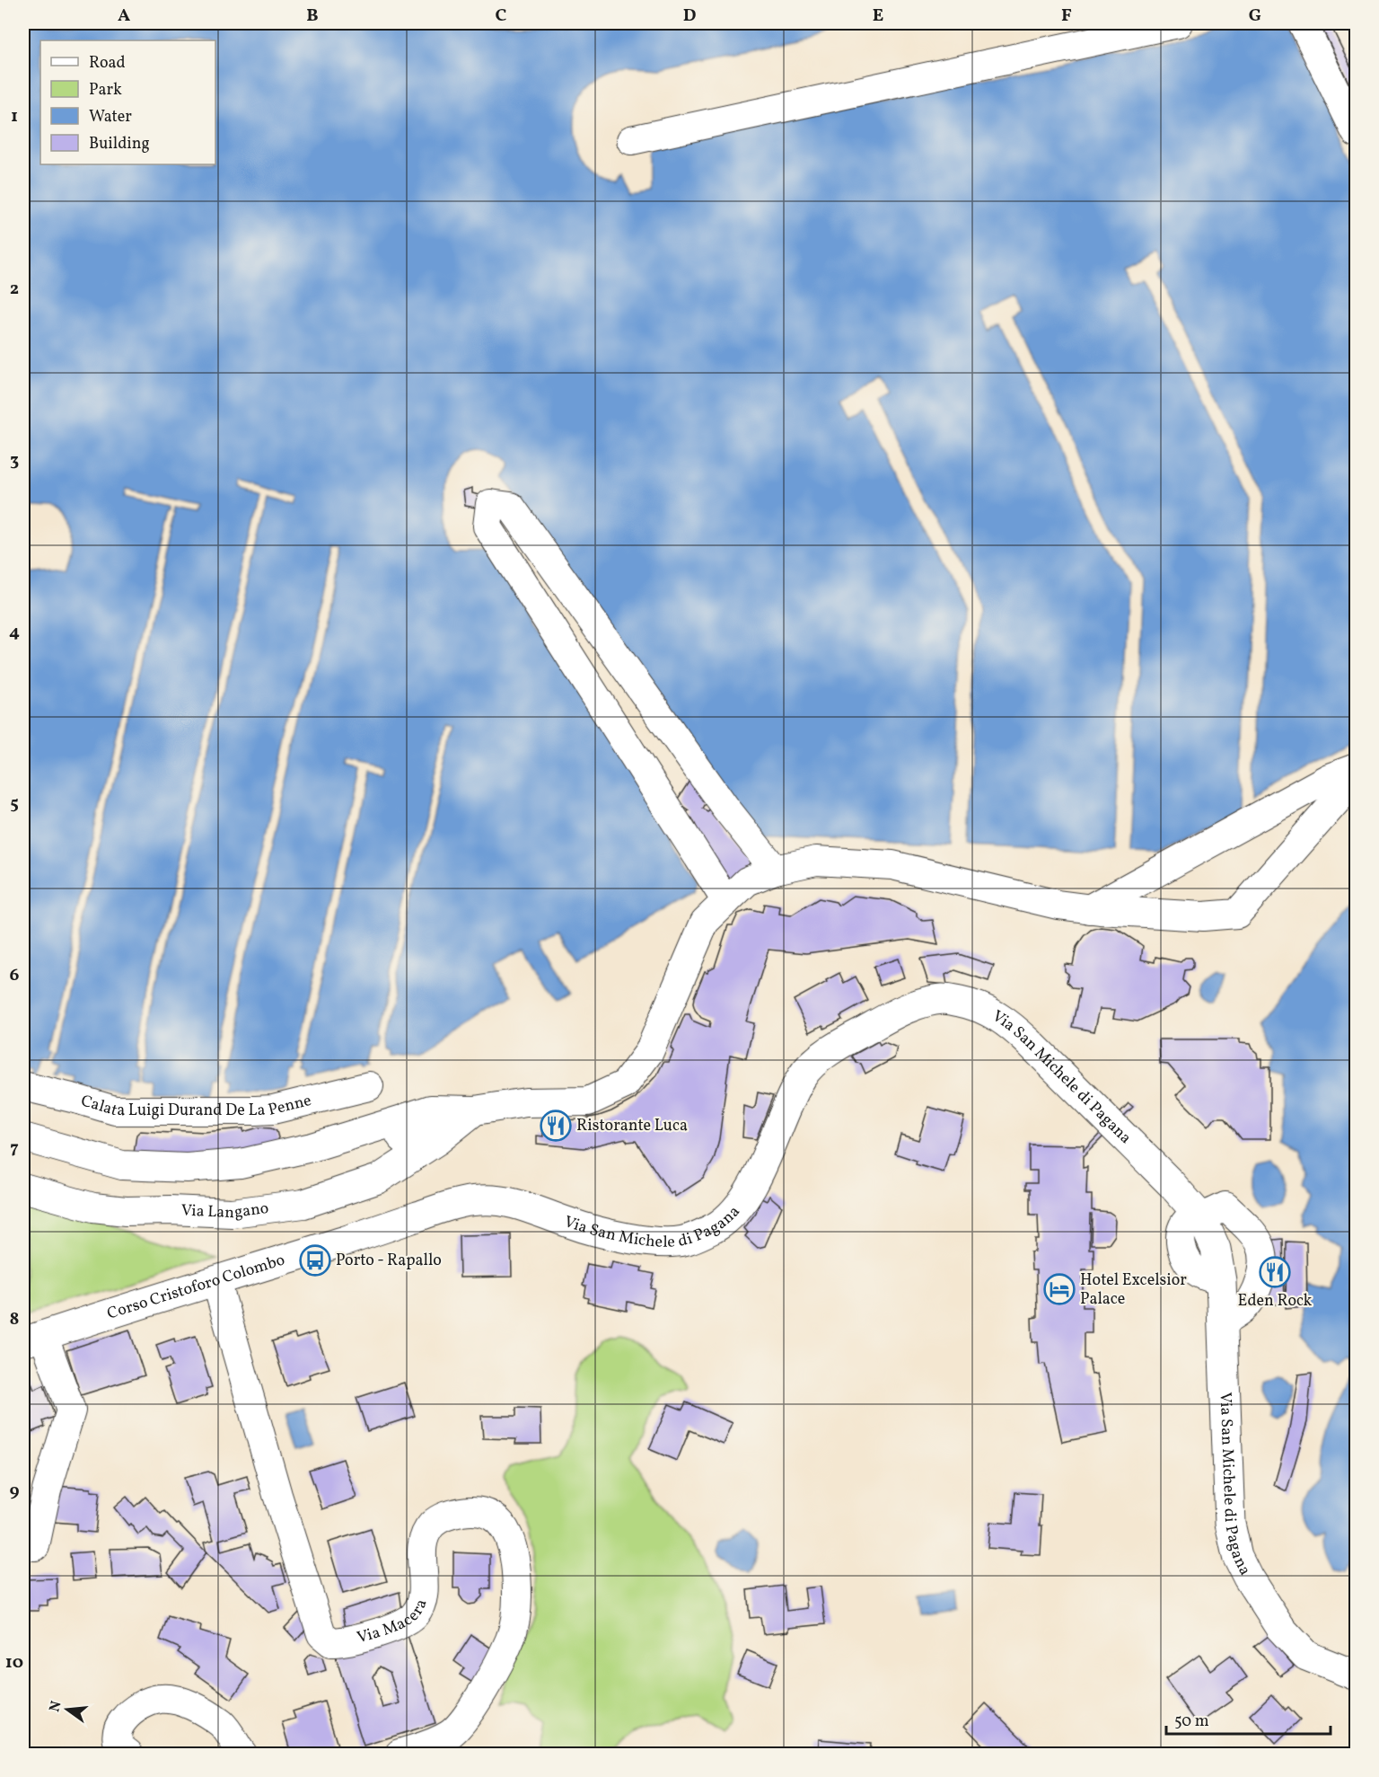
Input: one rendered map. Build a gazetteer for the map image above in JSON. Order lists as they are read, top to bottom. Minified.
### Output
{"streets":{"main road":["Via San Michele di Pagana","Corso Cristoforo Colombo"],"street":["Calata Luigi Durand De La Penne","Via Langano","Via Macera"]},"crossings":[["Via San Michele di Pagana","Corso Cristoforo Colombo"],["Corso Cristoforo Colombo","Via Macera"]],"places":{"restaurant":["Ristorante Luca","Eden Rock"],"bus stop":["Porto - Rapallo"],"hotel":["Hotel Excelsior Palace"]},"legend":["Road","Park","Water","Building"],"scale_bar":"50 m","north":"left","grid":{"columns":["A","B","C","D","E","F","G"],"rows":["1","2","3","4","5","6","7","8","9","10"]}}
